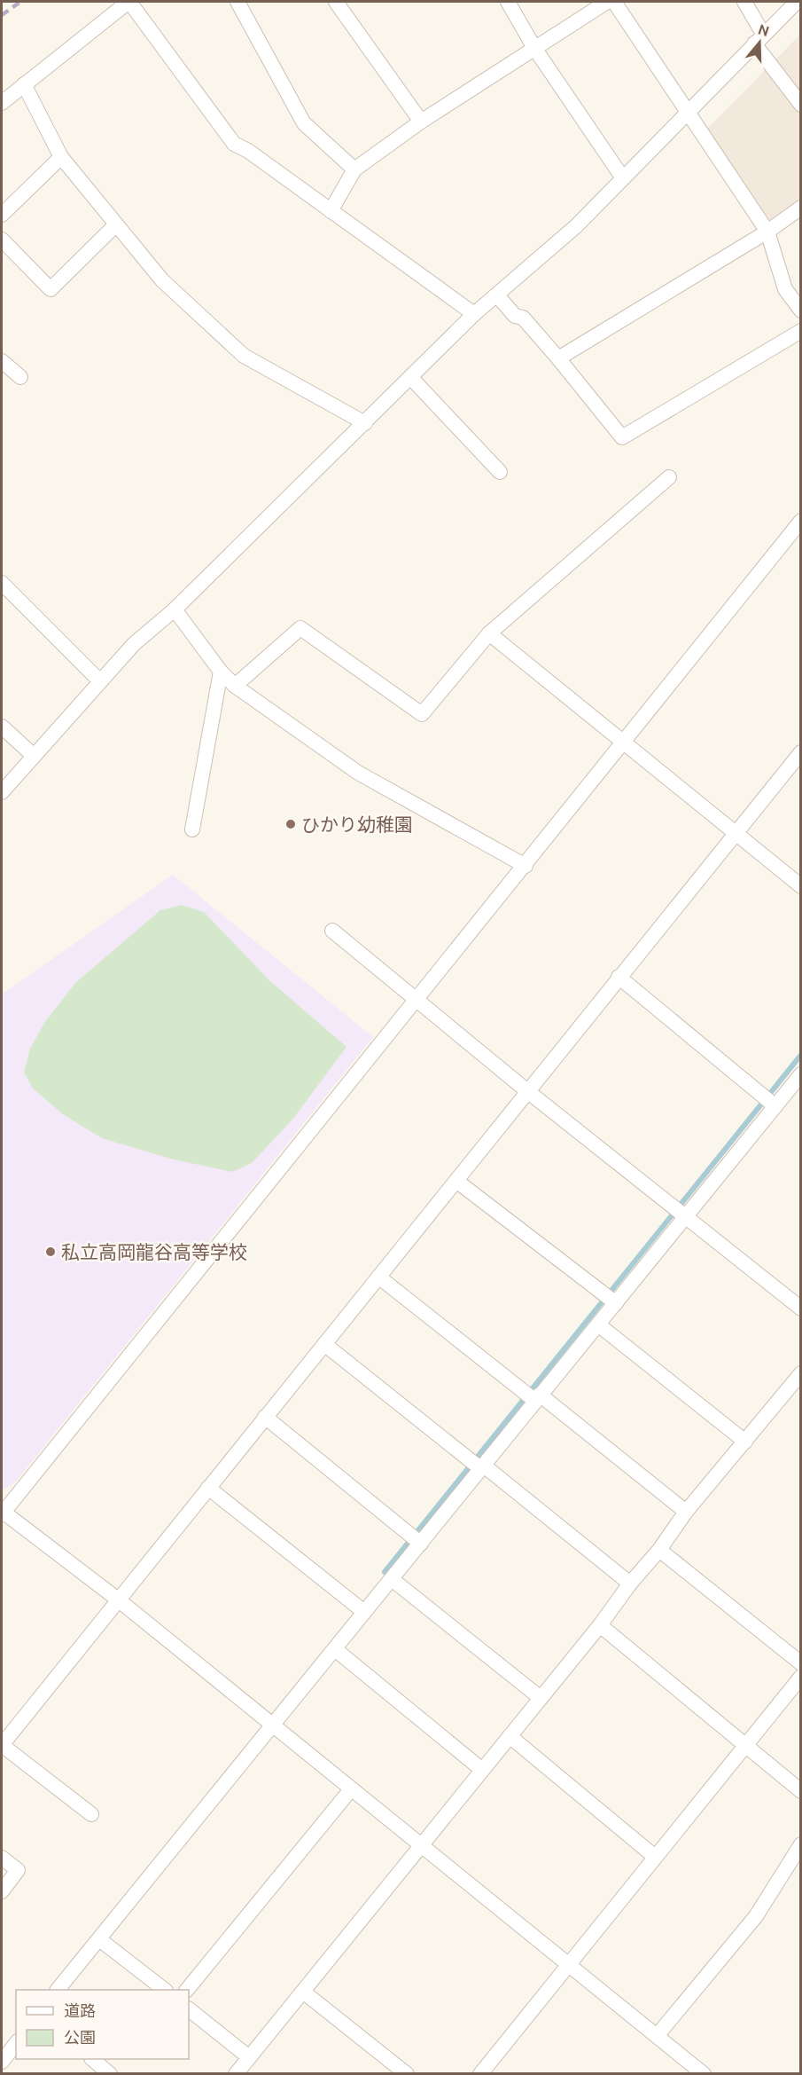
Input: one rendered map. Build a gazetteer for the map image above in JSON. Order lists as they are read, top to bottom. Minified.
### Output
{"places":["ひかり幼稚園","私立高岡龍谷高等学校"],"legend":["道路","公園"],"north":"top"}
